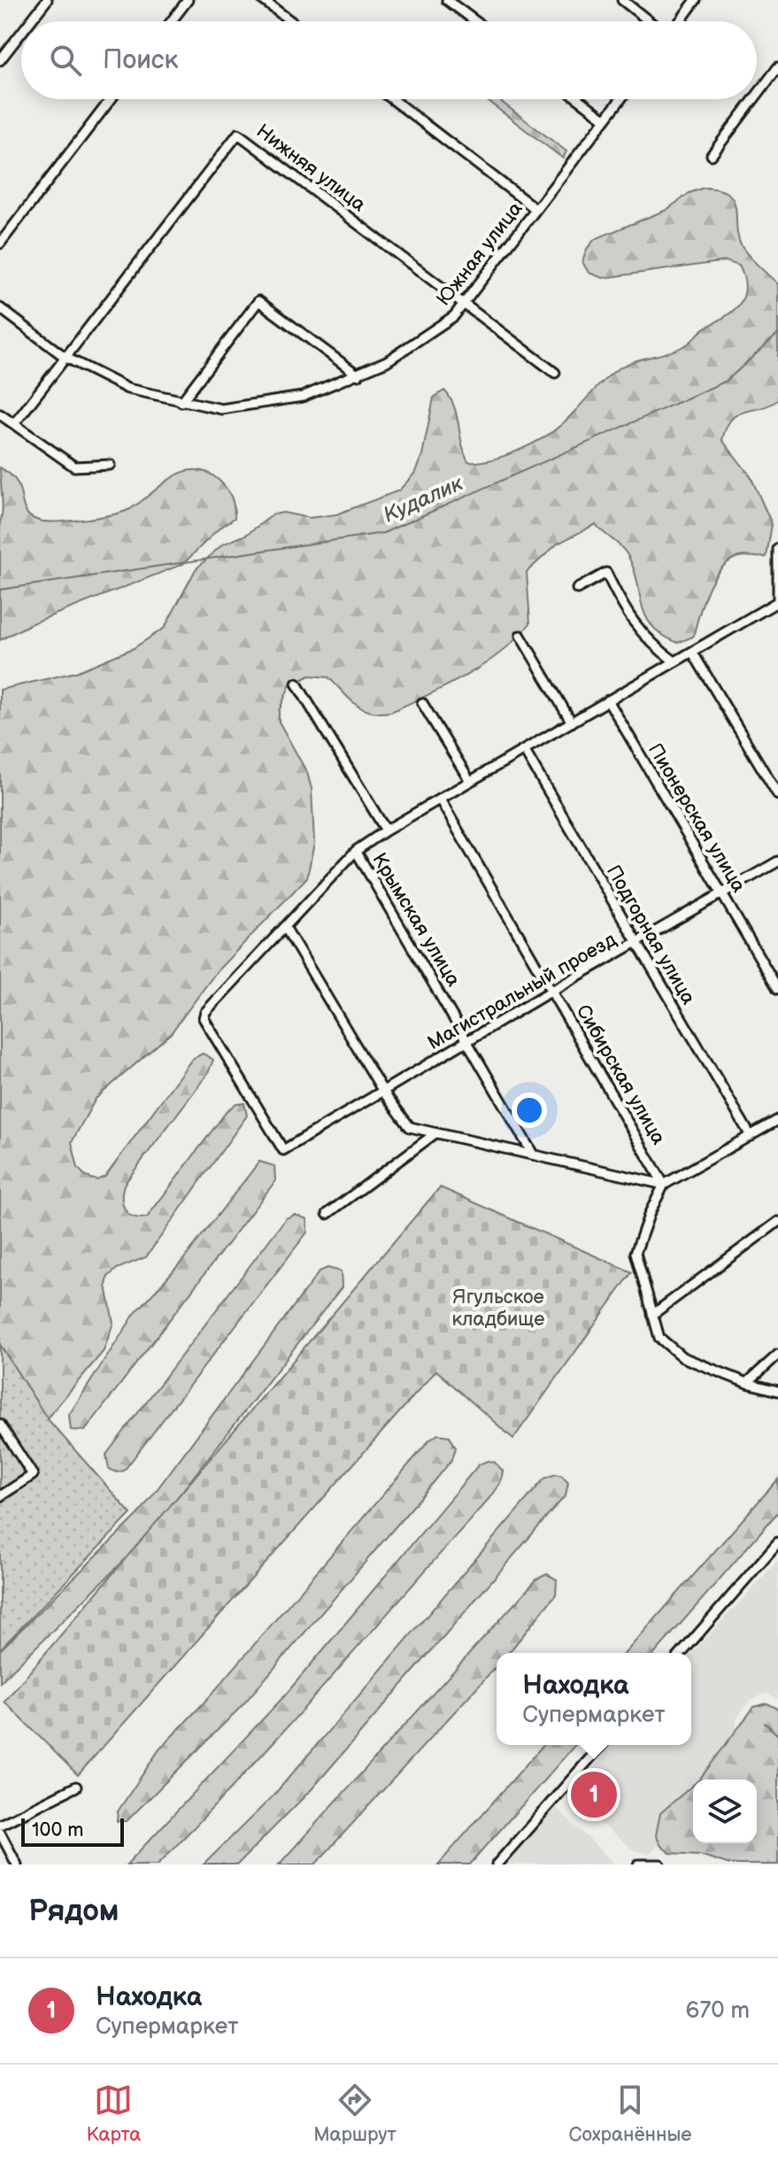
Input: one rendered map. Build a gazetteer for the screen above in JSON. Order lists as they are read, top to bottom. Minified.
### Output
{"streets":{"street":["Нижняя улица","Южная улица","Пионерская улица","Крымская улица","Подгорная улица","Магистральный проезд","Сибирская улица"]},"crossings":[["Нижняя улица","Южная улица"],["Пионерская улица","Магистральный проезд"],["Крымская улица","Магистральный проезд"],["Подгорная улица","Магистральный проезд"],["Магистральный проезд","Сибирская улица"]],"water":["Кудалик"],"parks":["Ягульское кладбище"],"scale_bar":"100 m","page":{"search":"Поиск","popup":["Находка","Супермаркет"],"pins":"1","scale":"100 m","heading":"Рядом","list":[{"mark":"1","name":"Находка","note":"Супермаркет","value":"670 m"}],"nav":["Карта","Маршрут","Сохранённые"]}}
